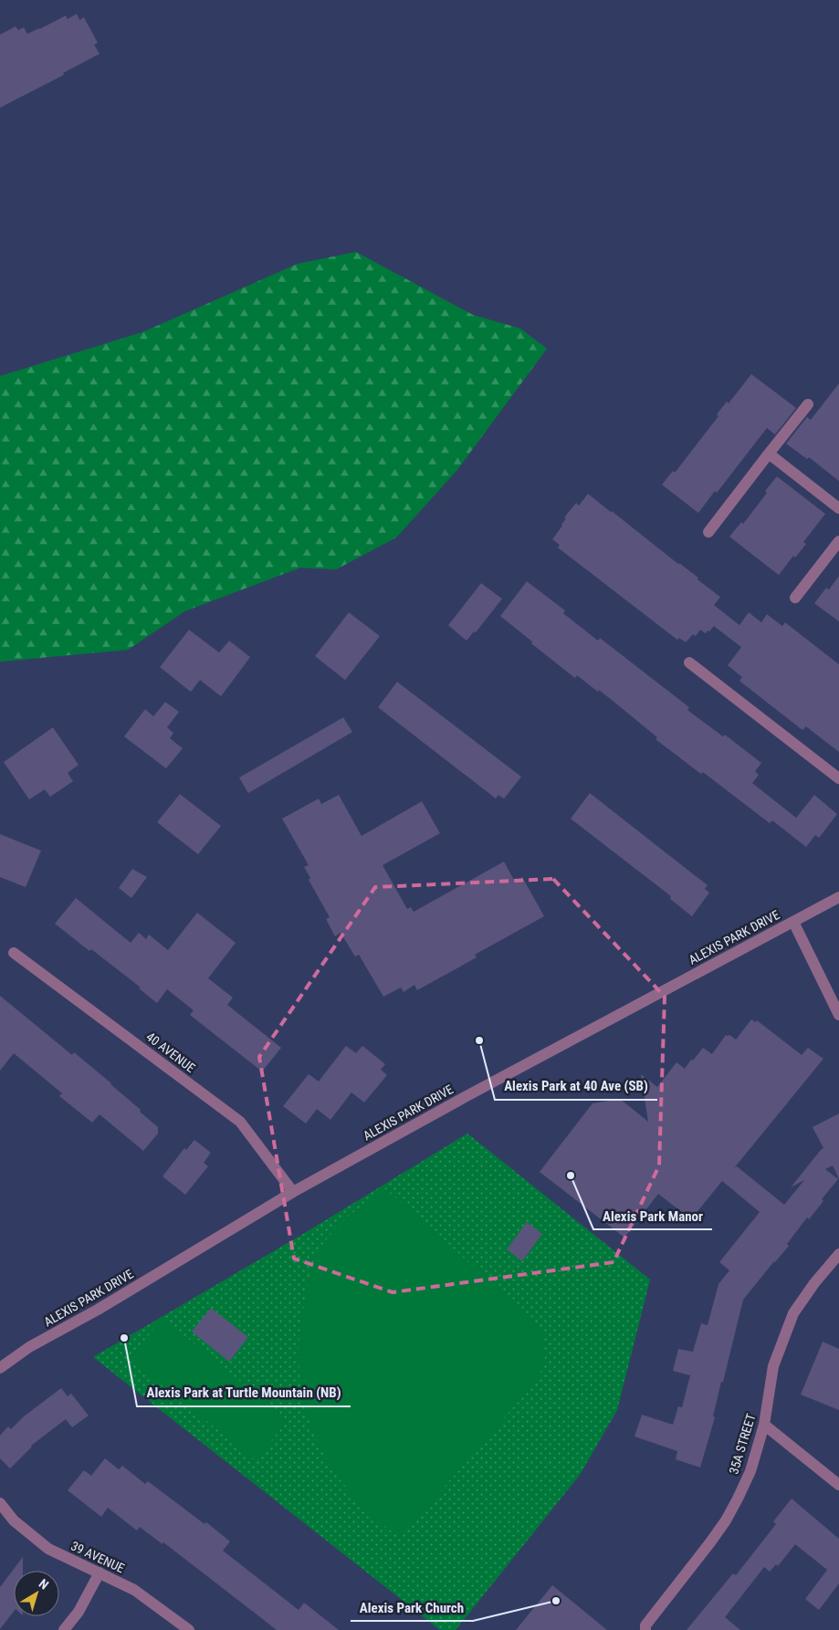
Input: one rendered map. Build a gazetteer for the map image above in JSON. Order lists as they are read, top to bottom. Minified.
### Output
{"streets":{"street":["ALEXIS PARK DRIVE","40 AVENUE","35A STREET","39 AVENUE"]},"crossings":[["ALEXIS PARK DRIVE","40 AVENUE"]],"places":["Alexis Park at 40 Ave (SB)","Alexis Park Manor","Alexis Park at Turtle Mountain (NB)","Alexis Park Church"],"north":"top right"}
